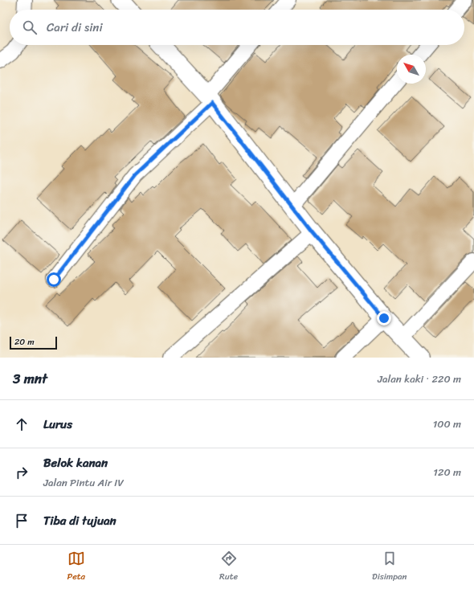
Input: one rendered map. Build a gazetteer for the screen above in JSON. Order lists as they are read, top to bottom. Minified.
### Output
{"scale_bar":"20 m","north":"top left","page":{"search":"Cari di sini","scale":"20 m","heading":["3 mnt","Jalan kaki · 220 m"],"list":[["Lurus","100 m"],["Belok kanan","Jalan Pintu Air IV","120 m"],"Tiba di tujuan"],"nav":["Peta","Rute","Disimpan"]}}
